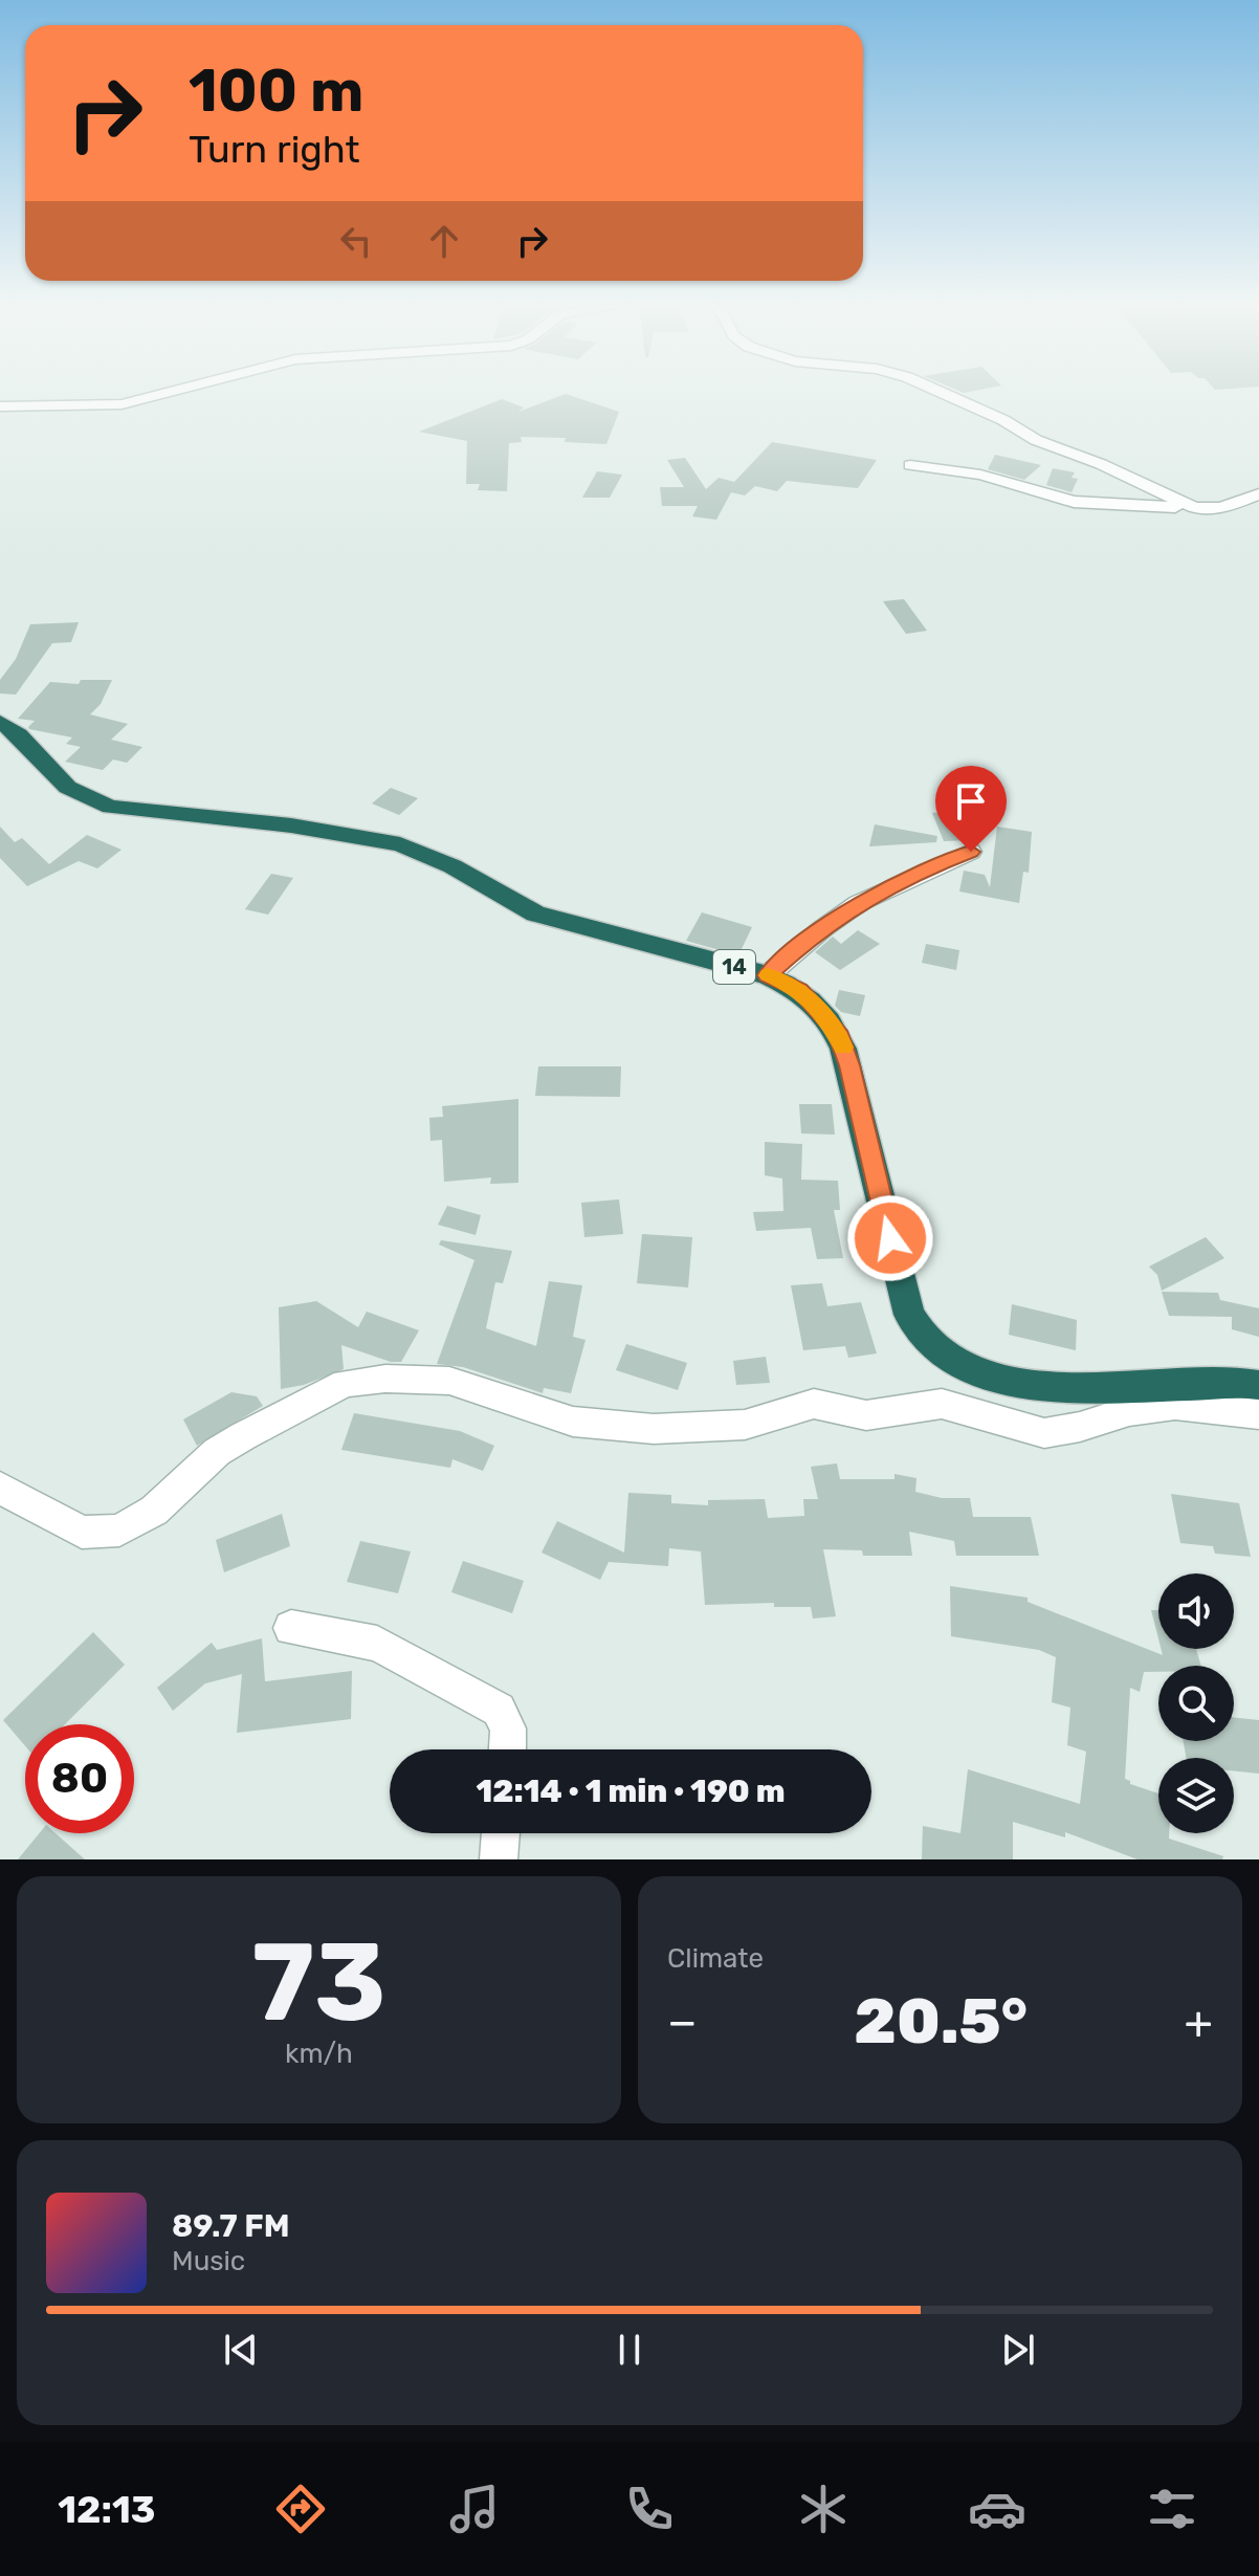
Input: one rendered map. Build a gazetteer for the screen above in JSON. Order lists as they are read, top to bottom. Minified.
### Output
{"streets":{"highway":["14"]},"page":{"turn":["100 m","Turn right"],"limit":"80","trip":"12:14 · 1 min · 190 m","tile":[["73","km/h"],"Climate"],"heat":["−","20.5°","+"],"song":["89.7 FM","Music"],"tabs":"12:13"}}
